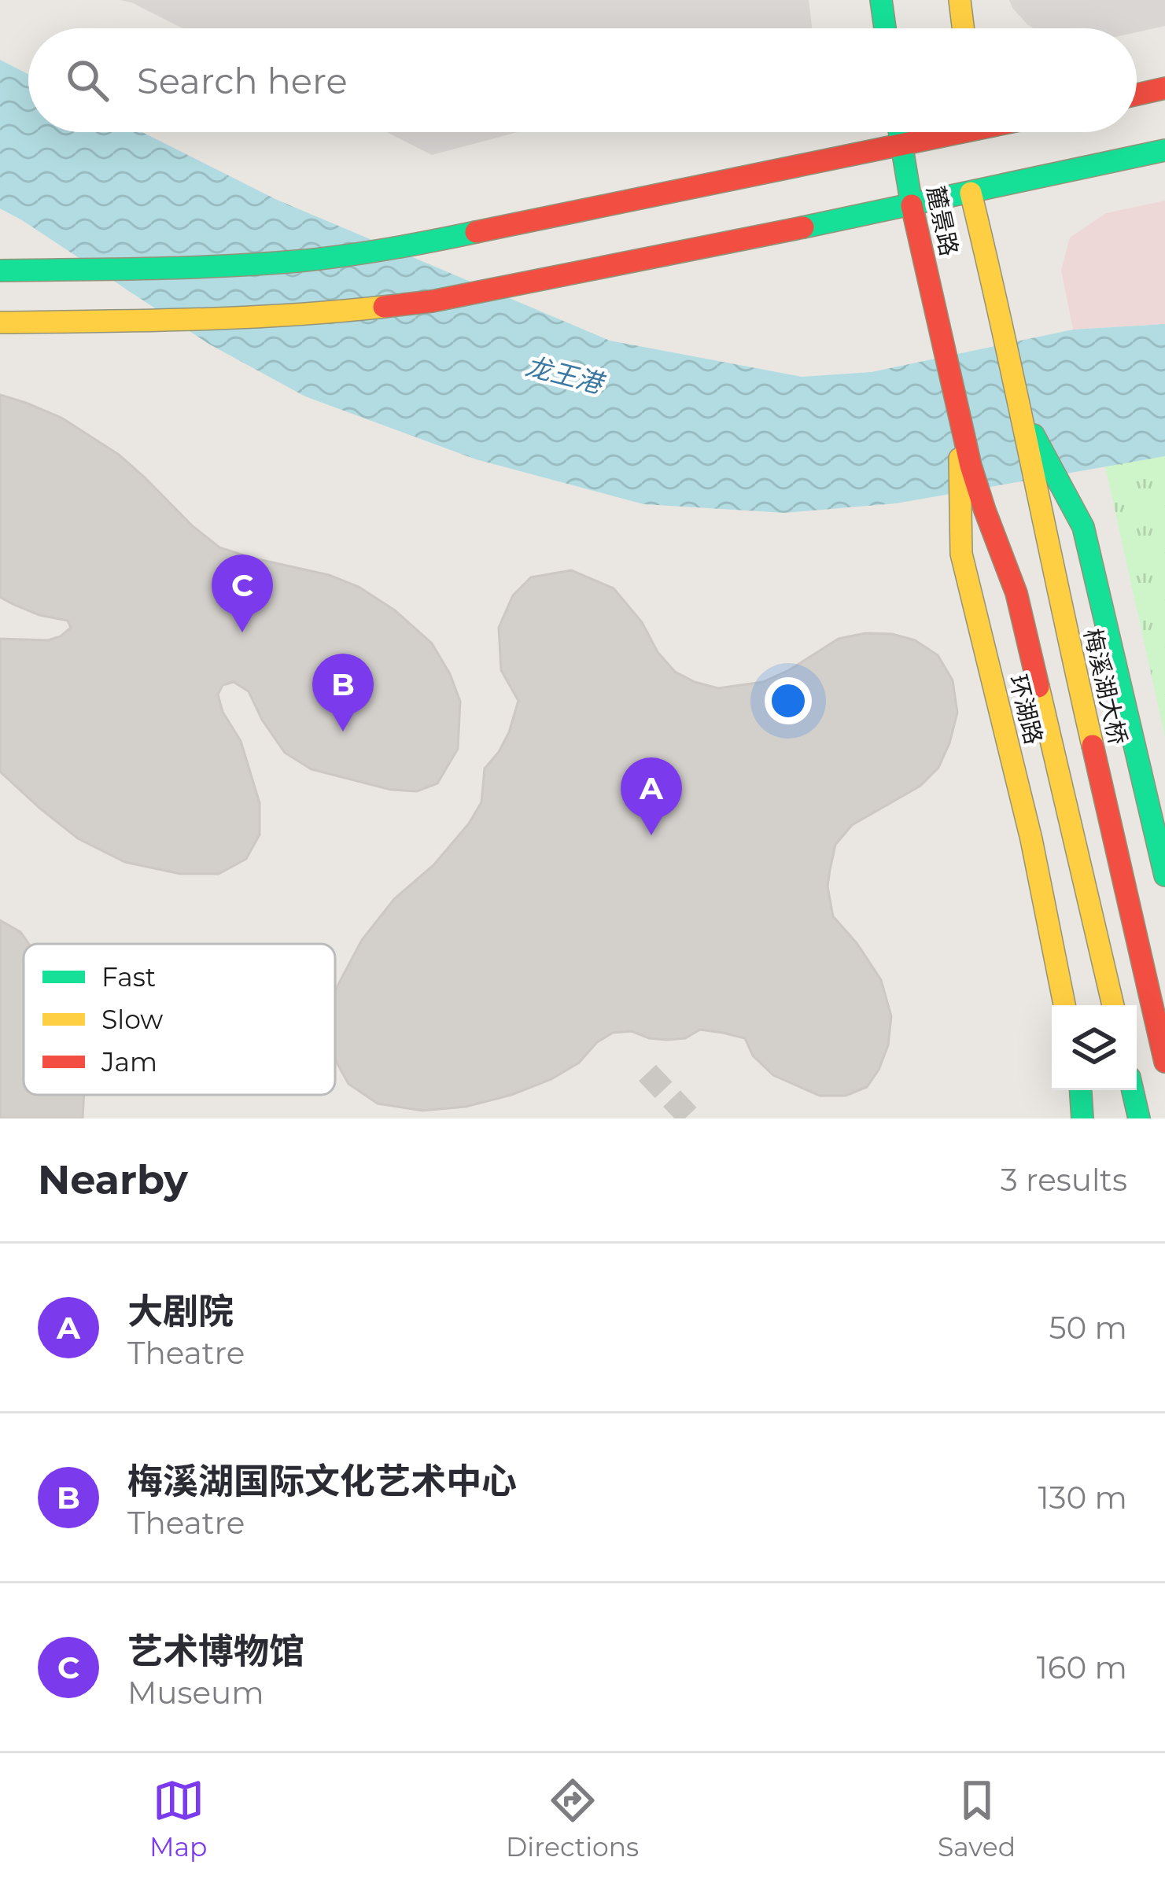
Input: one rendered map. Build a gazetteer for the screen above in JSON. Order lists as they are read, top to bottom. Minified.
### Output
{"streets":{"main road":["麓景路","梅溪湖大桥","环湖路"]},"crossings":[["麓景路","梅溪湖大桥"],["麓景路","环湖路"]],"water":["龙王港"],"legend":["Fast","Slow","Jam"],"page":{"search":"Search here","pins":["C","B","A"],"heading":["Nearby","3 results"],"list":[{"mark":"A","name":"大剧院","note":"Theatre","value":"50 m"},{"mark":"B","name":"梅溪湖国际文化艺术中心","note":"Theatre","value":"130 m"},{"mark":"C","name":"艺术博物馆","note":"Museum","value":"160 m"}],"nav":["Map","Directions","Saved"]}}
